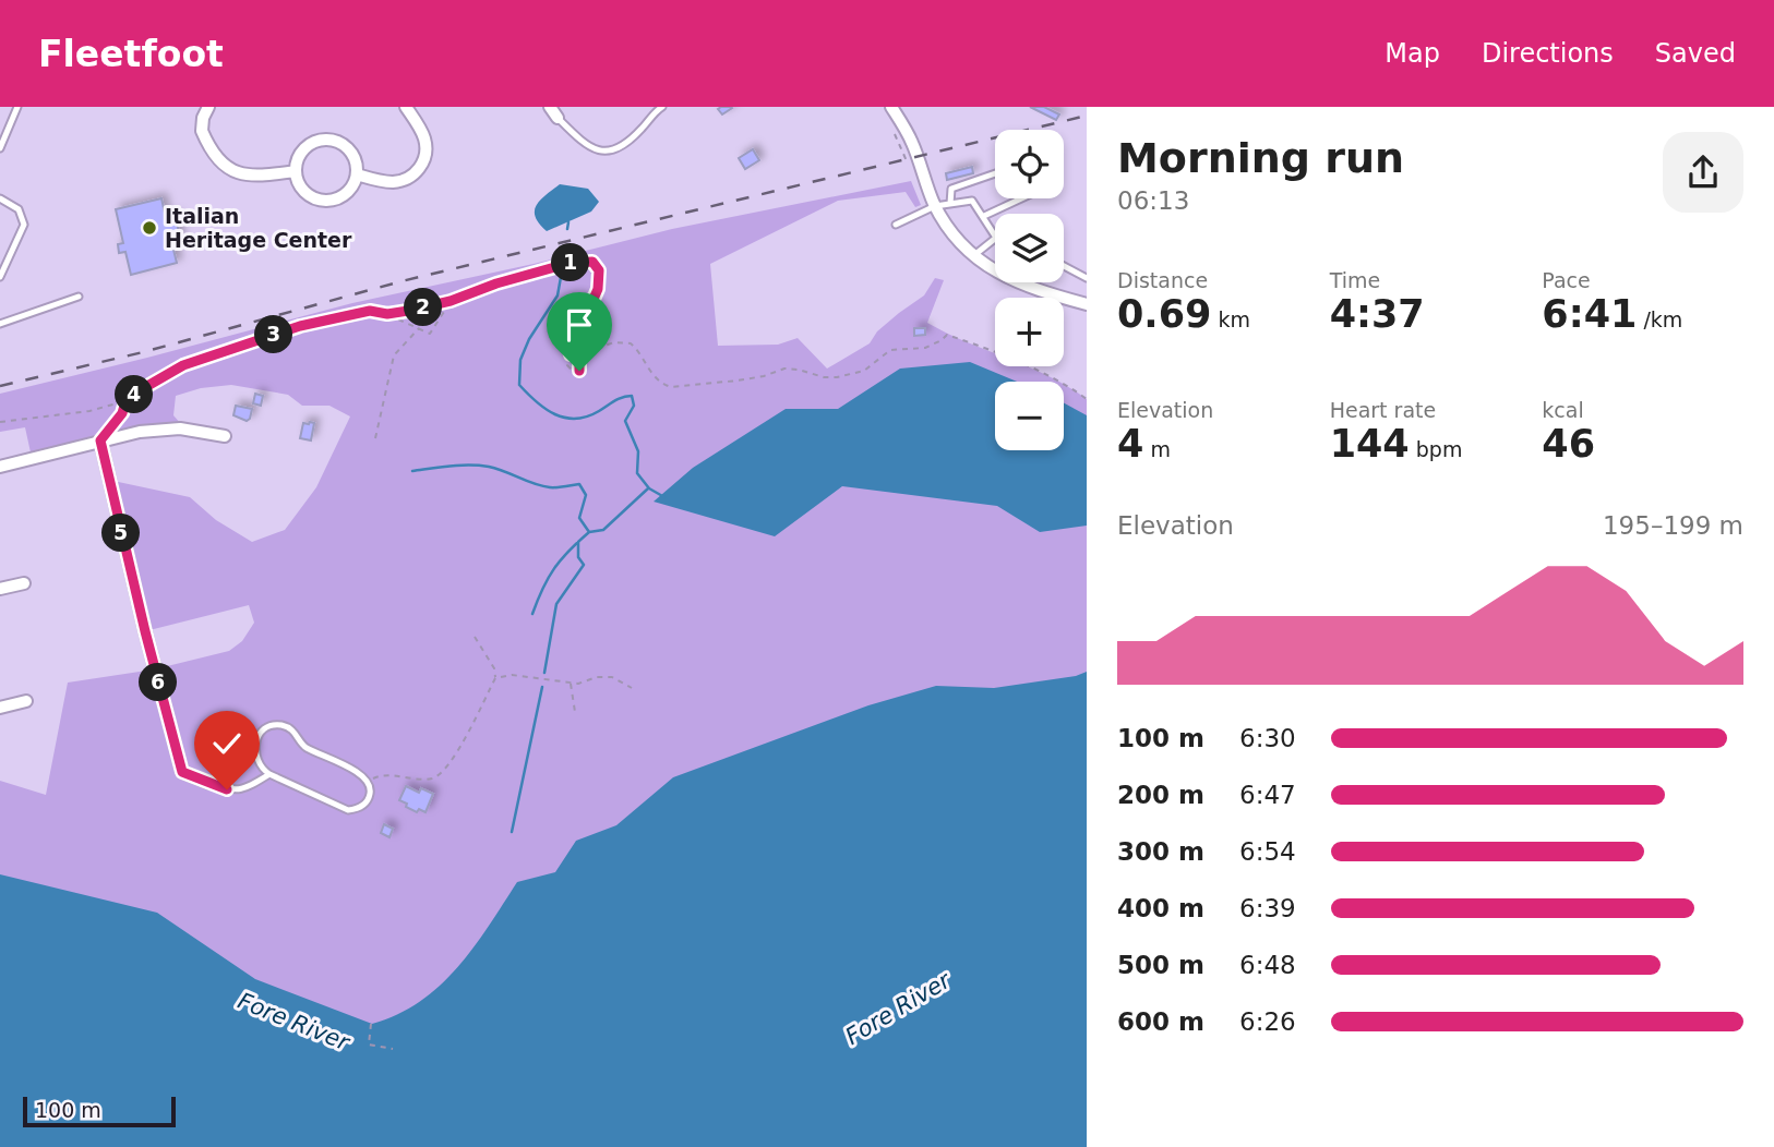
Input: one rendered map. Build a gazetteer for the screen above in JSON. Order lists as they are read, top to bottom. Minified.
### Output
{"water":["Fore River"],"places":["Italian Heritage Center"],"scale_bar":"100 m","page":{"header":"Fleetfoot","nav":["Map","Directions","Saved"],"heading":["Morning run","06:13"],"map_buttons":["+","−"],"stats":[["Distance","0.69 km"],["Time","4:37"],["Pace","6:41 /km"],["Elevation","4 m"],["Heart rate","144 bpm"],["kcal","46"]],"pins":["1","2","3","4","5","6"],"chart":["Elevation","195–199 m"],"list":[{"name":"100 m","note":"6:30"},{"name":"200 m","note":"6:47"},{"name":"300 m","note":"6:54"},{"name":"400 m","note":"6:39"},{"name":"500 m","note":"6:48"},{"name":"600 m","note":"6:26"}],"scale":"100 m"}}
